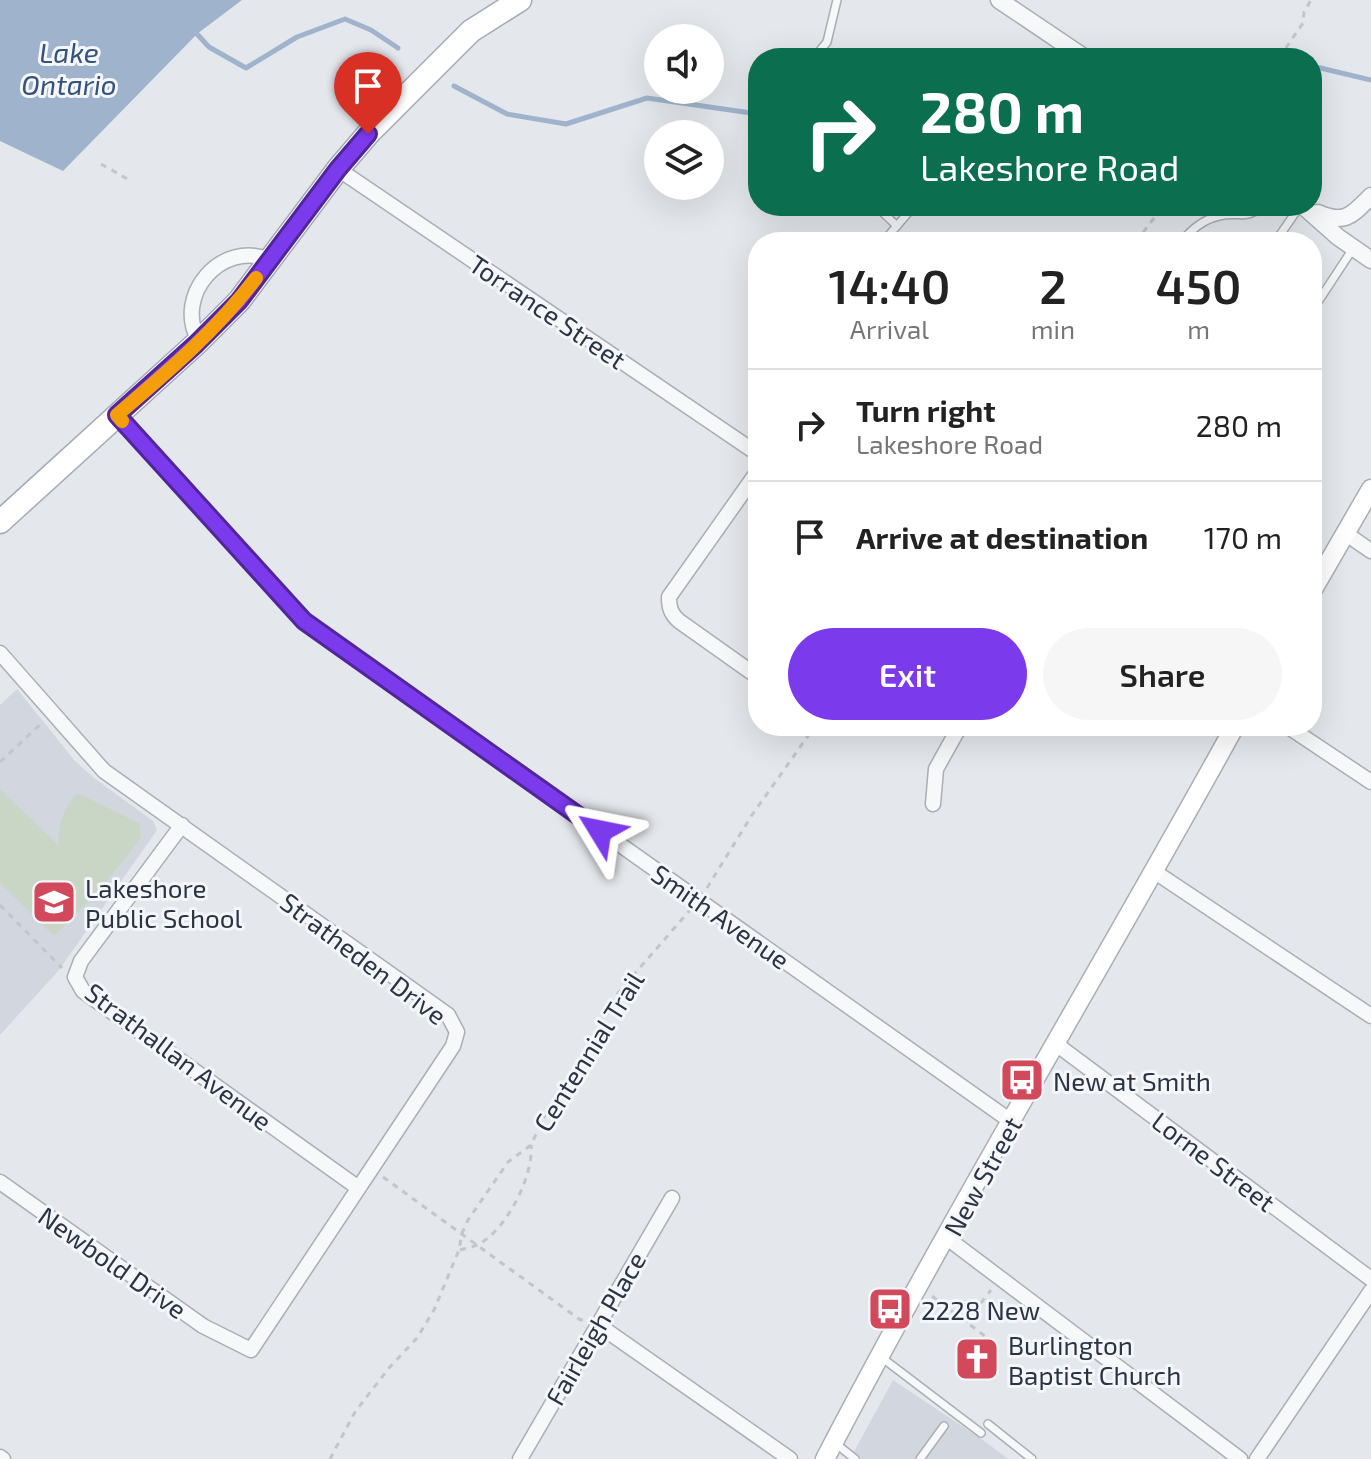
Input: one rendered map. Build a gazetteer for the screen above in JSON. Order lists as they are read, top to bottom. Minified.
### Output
{"streets":{"main road":["New Street"],"street":["Torrance Street","Smith Avenue","Stratheden Drive","Strathallan Avenue","Lorne Street","Newbold Drive","Fairleigh Place"],"path":["Centennial Trail"]},"crossings":[["Smith Avenue","Centennial Trail"],["Smith Avenue","New Street"],["Stratheden Drive","Strathallan Avenue"],["Stratheden Drive","Newbold Drive"],["Lorne Street","New Street"]],"water":["Lake Ontario"],"places":{"school or university":["Lakeshore Public School"],"bus stop":["New at Smith","2228 New"],"church":["Burlington Baptist Church"]},"page":{"turn":["280 m","Lakeshore Road"],"eta":["14:40","Arrival","2","min","450","m"],"list":[{"name":"Turn right","note":"Lakeshore Road","value":"280 m"},{"name":"Arrive at destination","value":"170 m"}],"buttons":["Exit","Share"]}}
